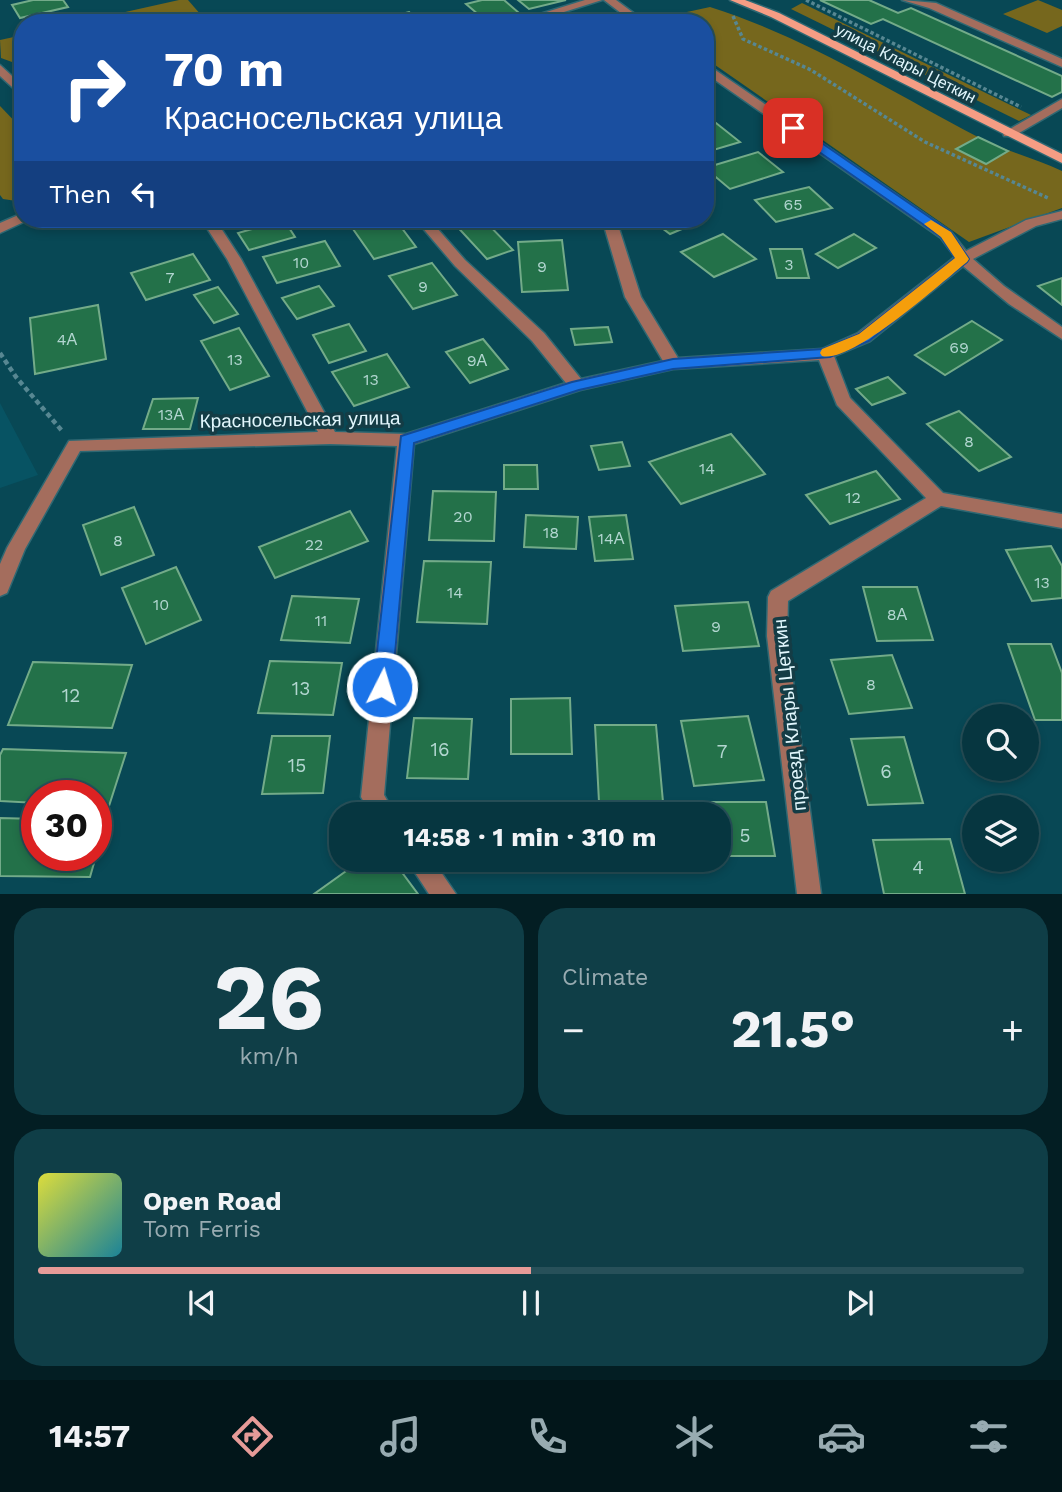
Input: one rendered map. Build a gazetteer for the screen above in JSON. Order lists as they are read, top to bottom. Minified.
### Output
{"streets":{"main road":["улица Клары Цеткин"],"street":["Красносельская улица","проезд Клары Цеткин"]},"house_numbers":["65","10","3","9","7","9","4А","69","13","9А","13","13А","8","14","12","20","18","14А","8","22","13","14","10","8А","11","9","8","13","12","16","7","15","6","5","4"],"page":{"turn":["70 m","Красносельская улица"],"then":"Then","limit":"30","trip":"14:58 · 1 min · 310 m","tile":[["26","km/h"],"Climate"],"heat":["−","21.5°","+"],"song":["Open Road","Tom Ferris"],"tabs":"14:57"}}
